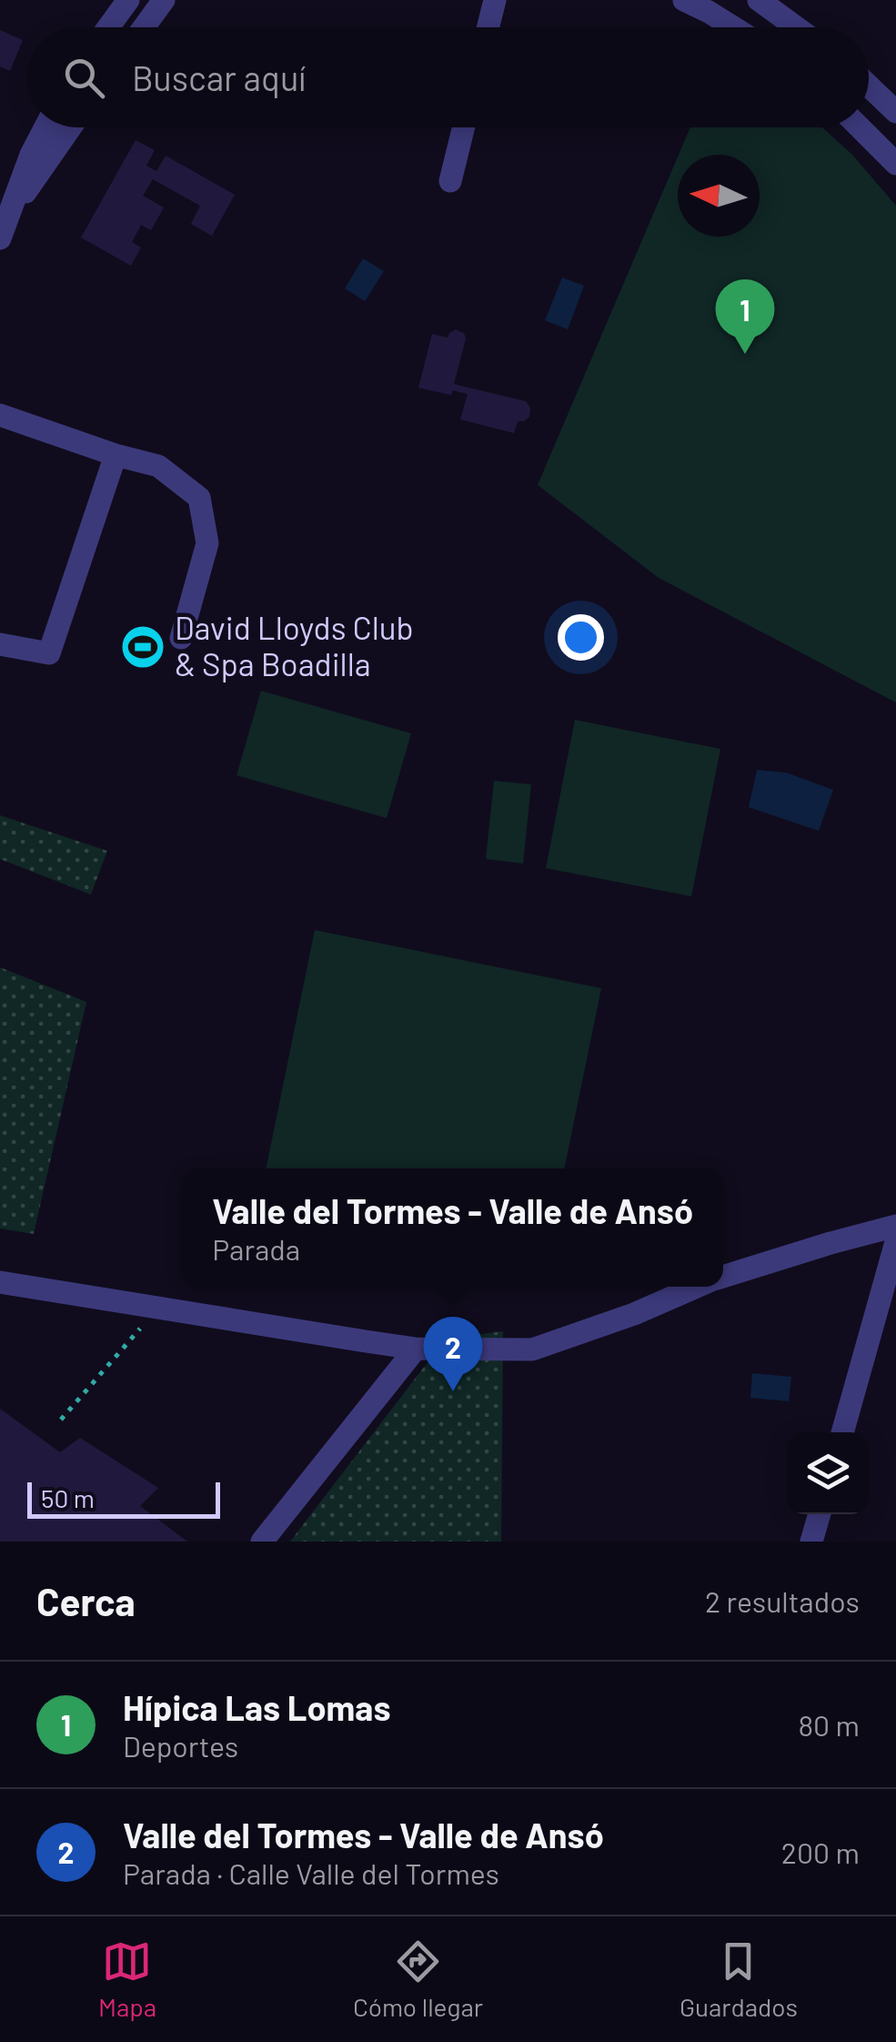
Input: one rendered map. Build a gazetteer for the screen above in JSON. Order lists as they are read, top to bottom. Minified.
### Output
{"places":{"sports":["David Lloyds Club & Spa Boadilla"]},"scale_bar":"50 m","north":"left","page":{"search":"Buscar aquí","pins":["1","2"],"popup":["Valle del Tormes - Valle de Ansó","Parada"],"scale":"50 m","heading":["Cerca","2 resultados"],"list":[{"mark":"1","name":"Hípica Las Lomas","note":"Deportes","value":"80 m"},{"mark":"2","name":"Valle del Tormes - Valle de Ansó","note":"Parada · Calle Valle del Tormes","value":"200 m"}],"nav":["Mapa","Cómo llegar","Guardados"]}}
